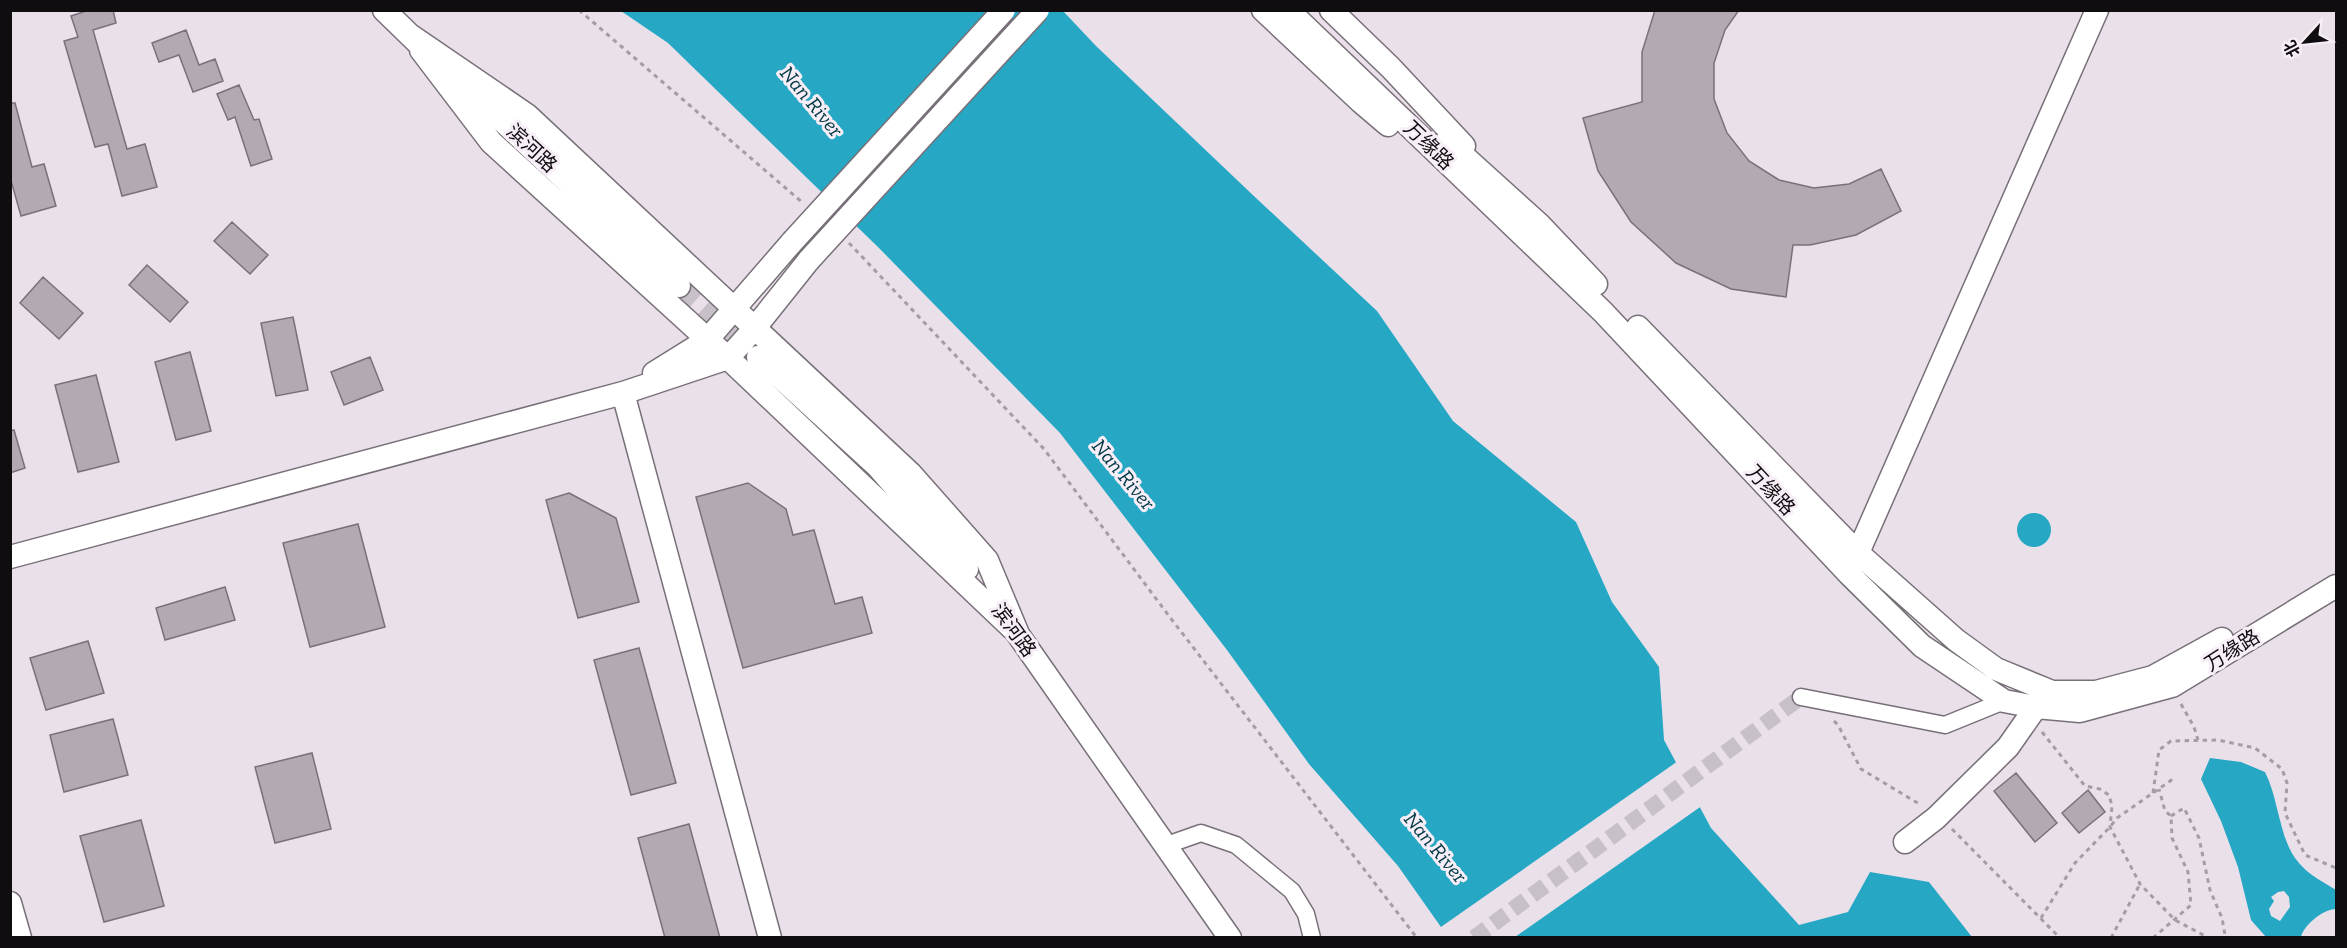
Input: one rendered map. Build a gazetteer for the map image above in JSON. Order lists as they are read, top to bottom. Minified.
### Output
{"streets":{"main road":["万缘路","滨河路"]},"water":["Nan River"],"north":"bottom left"}
